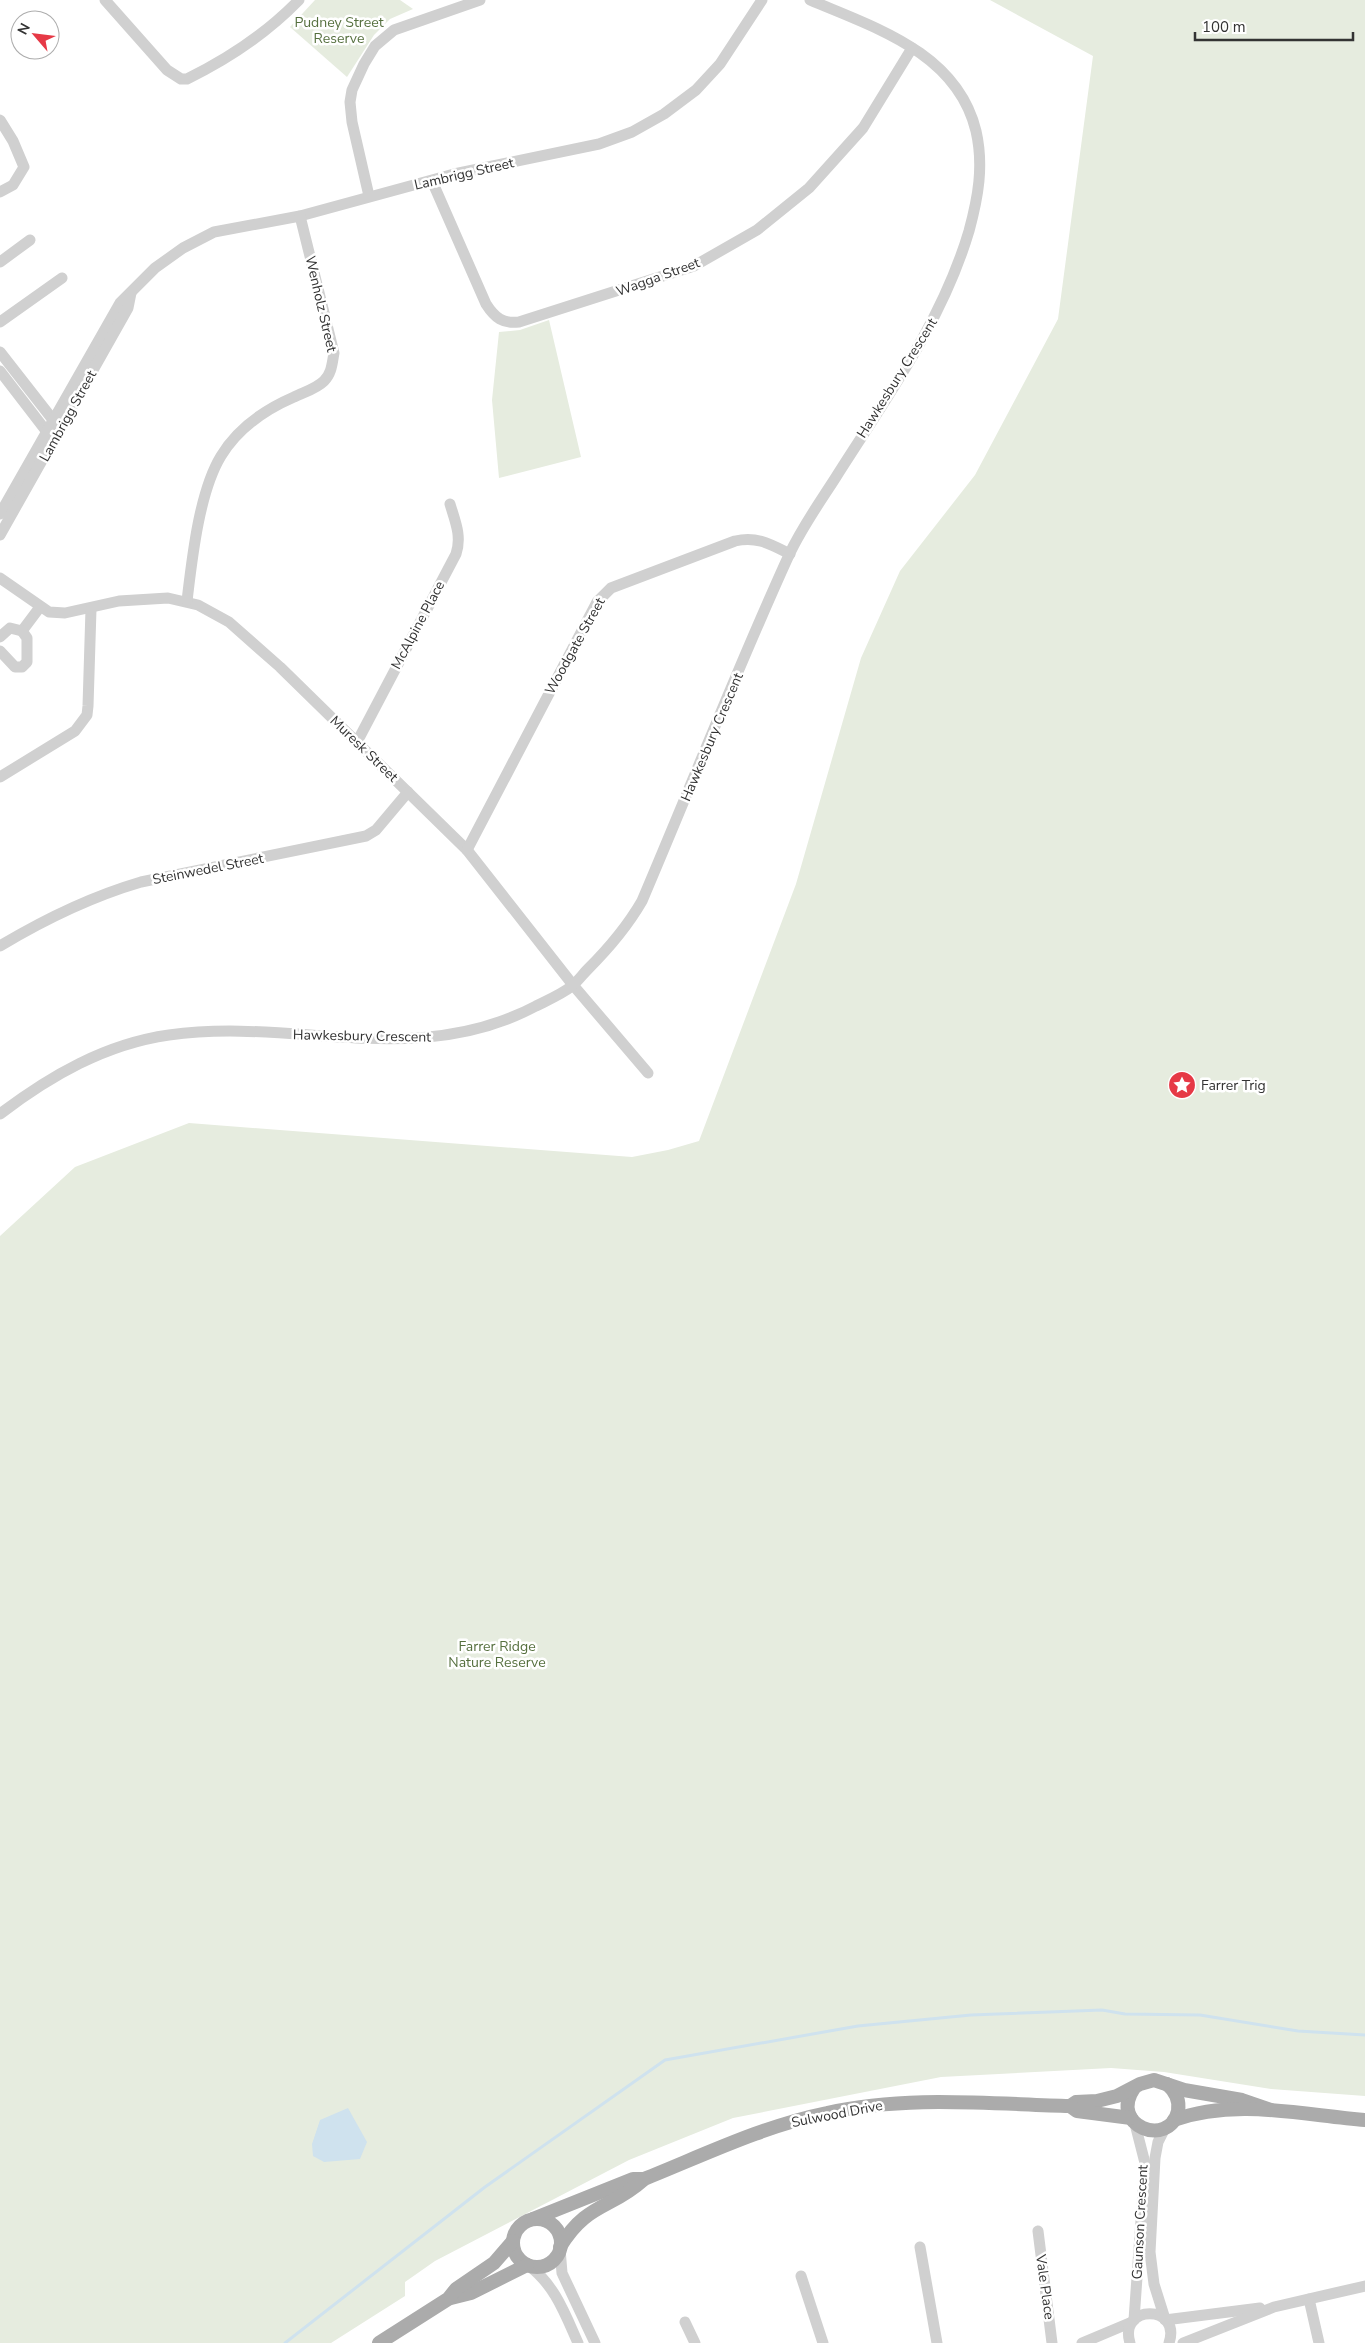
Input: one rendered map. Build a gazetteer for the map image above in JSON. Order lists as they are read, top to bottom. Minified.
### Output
{"streets":{"main road":["Sulwood Drive"],"street":["Lambrigg Street","Wagga Street","Wenholz Street","Hawkesbury Crescent","McAlpine Place","Woodgate Street","Muresk Street","Steinwedel Street","Gaunson Crescent","Vale Place"]},"crossings":[["Lambrigg Street","Wagga Street"],["Lambrigg Street","Wenholz Street"],["Wagga Street","Hawkesbury Crescent"],["Wenholz Street","Muresk Street"],["Hawkesbury Crescent","Woodgate Street"],["Hawkesbury Crescent","Muresk Street"],["McAlpine Place","Muresk Street"],["Woodgate Street","Muresk Street"],["Muresk Street","Steinwedel Street"],["Sulwood Drive","Gaunson Crescent"]],"parks":["Pudney Street Reserve","Farrer Ridge Nature Reserve"],"places":{"place":["Farrer Trig"]},"scale_bar":"100 m","north":"top left"}
